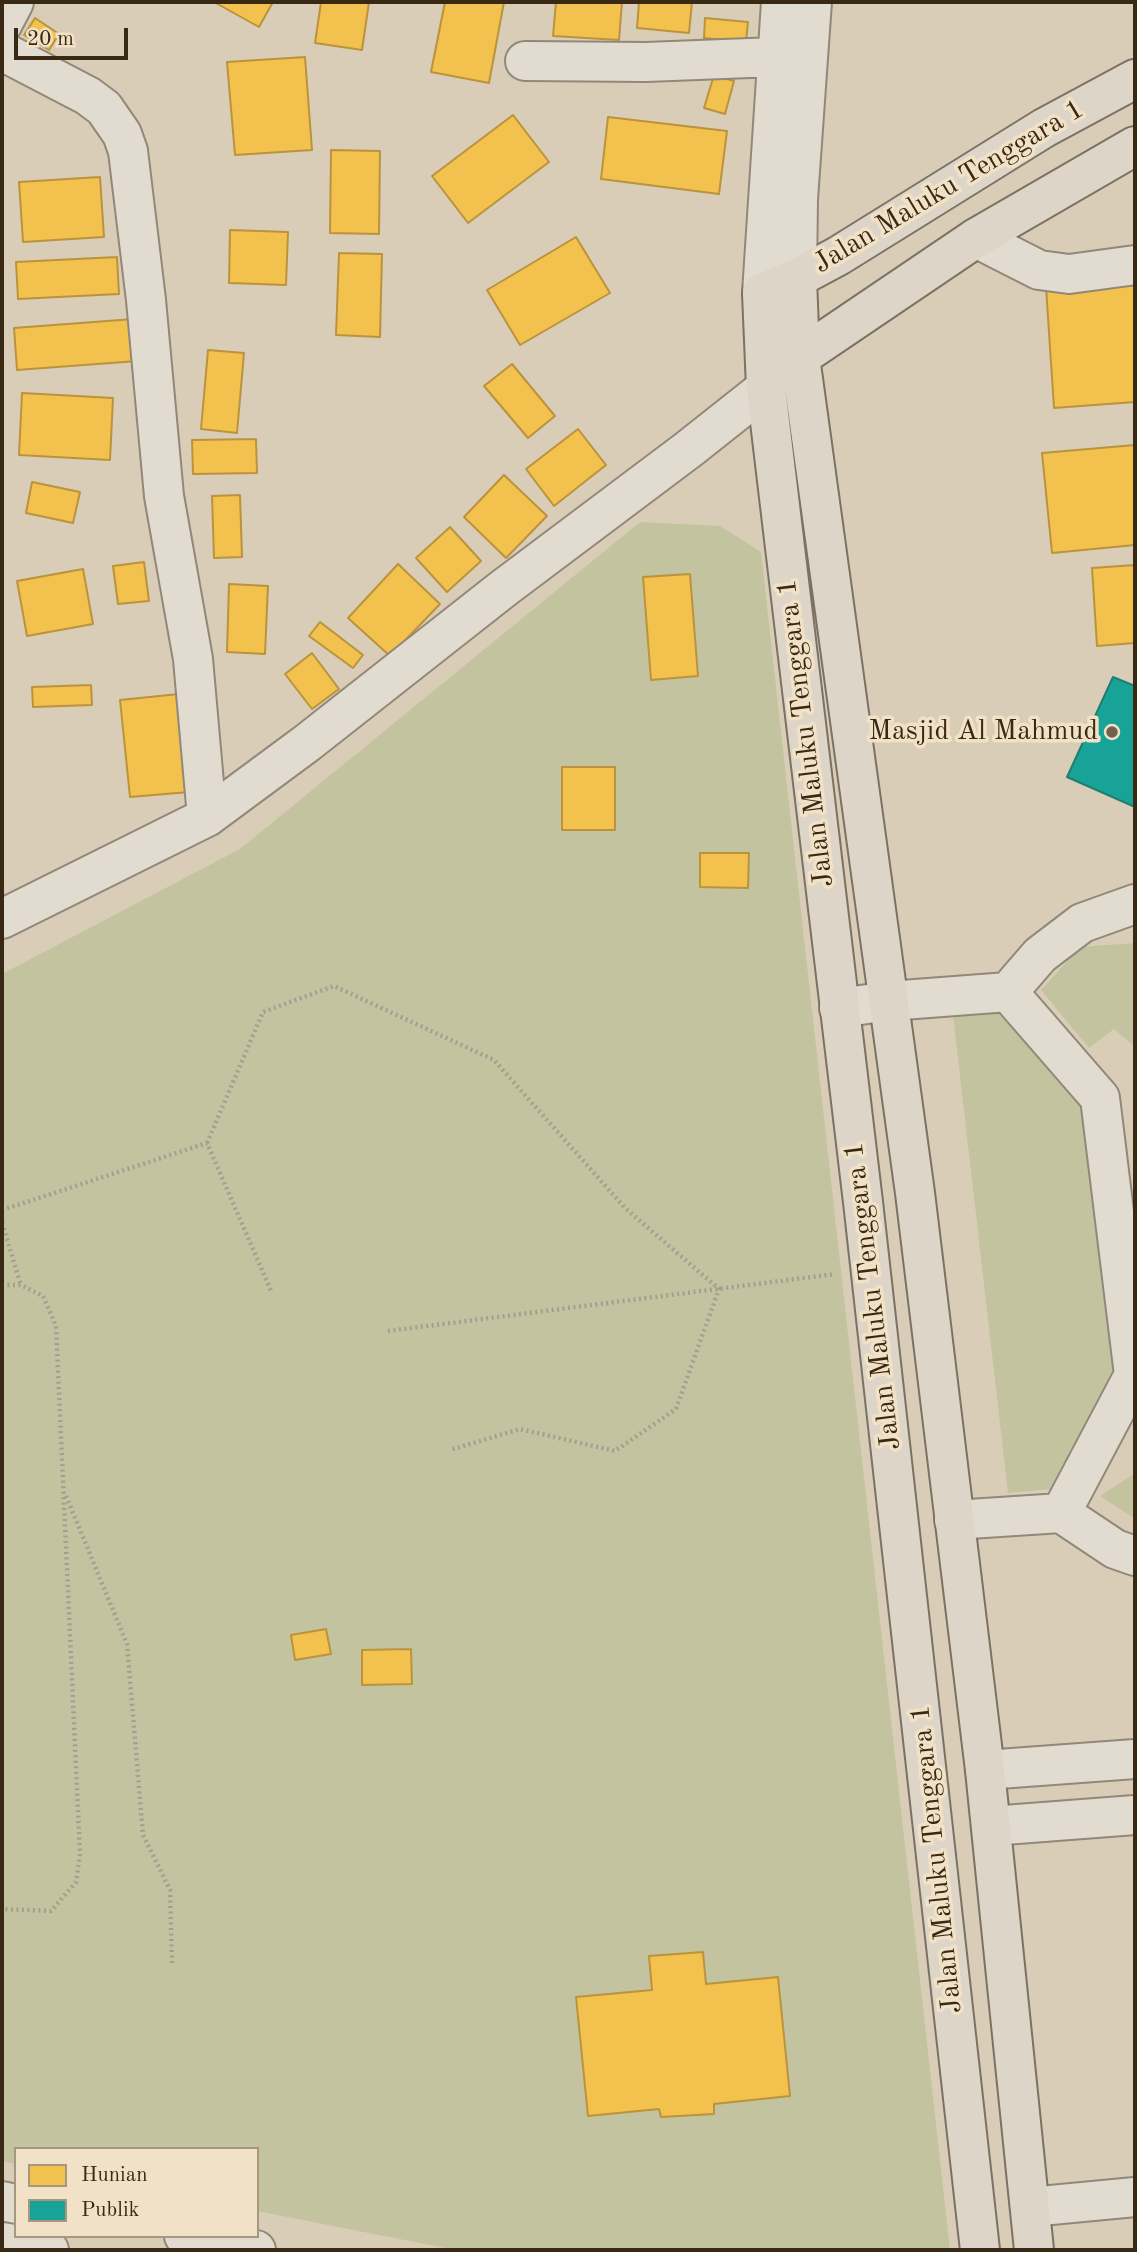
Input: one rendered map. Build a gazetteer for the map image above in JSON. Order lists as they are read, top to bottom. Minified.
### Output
{"streets":{"main road":["Jalan Maluku Tenggara 1"]},"places":["Masjid Al Mahmud"],"legend":["Hunian","Publik"],"scale_bar":"20 m"}
